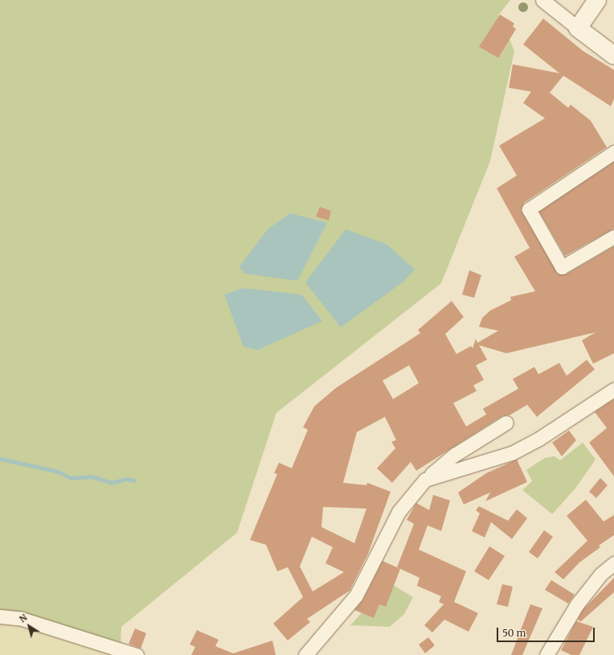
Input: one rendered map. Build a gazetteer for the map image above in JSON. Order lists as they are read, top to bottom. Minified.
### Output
{"scale_bar":"50 m","north":"top left"}
